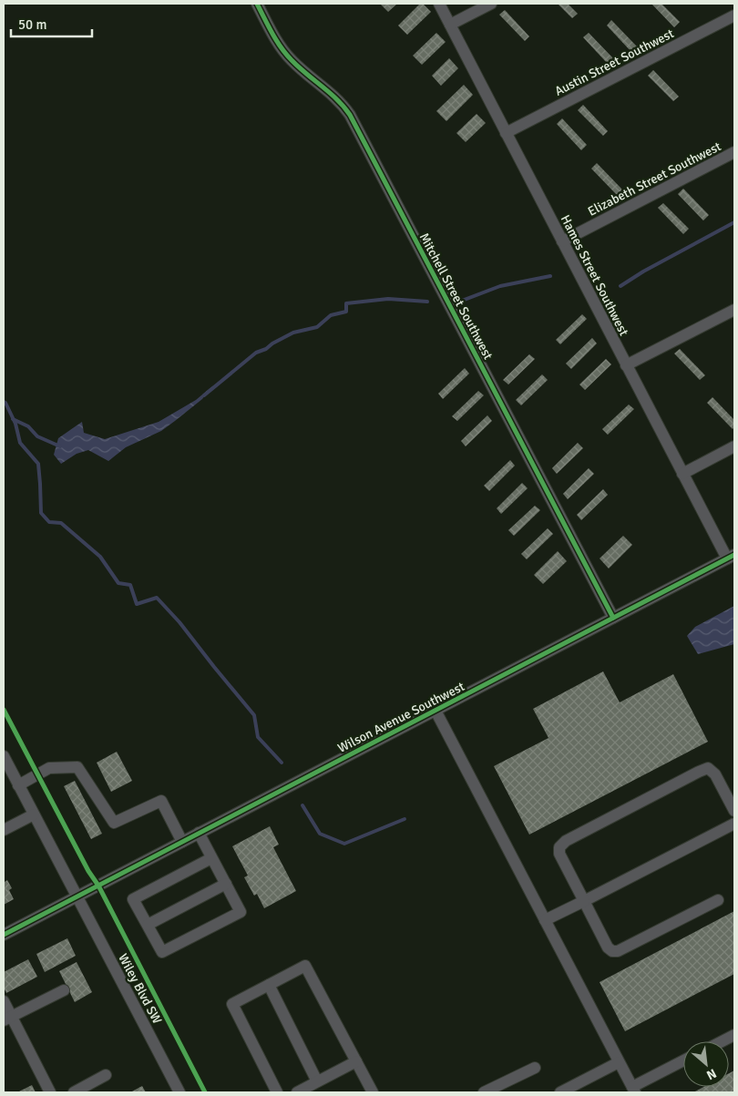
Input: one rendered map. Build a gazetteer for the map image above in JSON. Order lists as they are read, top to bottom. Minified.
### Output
{"streets":{"street":["Austin Street Southwest","Elizabeth Street Southwest","Hames Street Southwest","Mitchell Street Southwest","Wilson Avenue Southwest","Wiley Blvd SW"]},"crossings":[["Austin Street Southwest","Hames Street Southwest"],["Elizabeth Street Southwest","Hames Street Southwest"],["Hames Street Southwest","Wilson Avenue Southwest"],["Mitchell Street Southwest","Wilson Avenue Southwest"],["Wilson Avenue Southwest","Wiley Blvd SW"]],"scale_bar":"50 m","north":"bottom right"}
